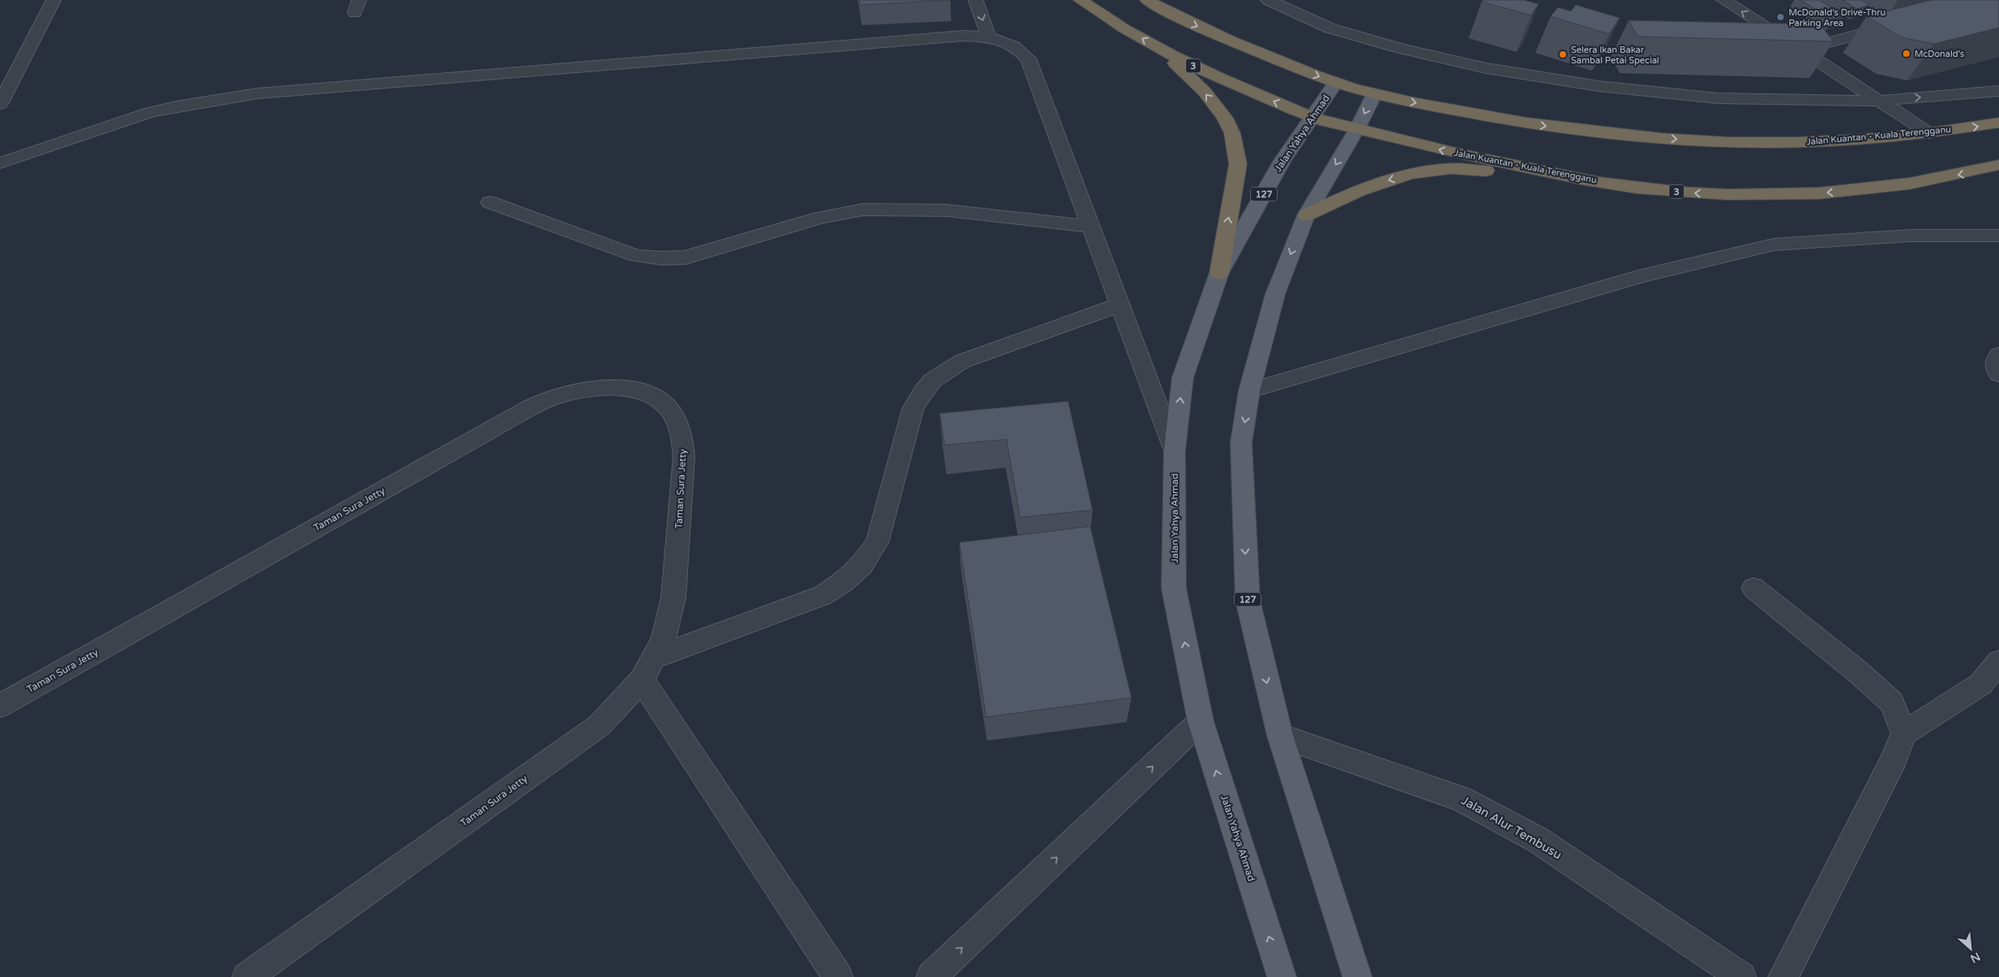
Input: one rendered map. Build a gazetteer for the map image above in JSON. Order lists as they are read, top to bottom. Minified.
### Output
{"streets":{"highway":["3","Jalan Kuantan - Kuala Terengganu"],"main road":["Jalan Yahya Ahmad","127"],"street":["Taman Sura Jetty","Jalan Alur Tembusu"]},"crossings":[["Jalan Yahya Ahmad","Jalan Kuantan - Kuala Terengganu"],["Jalan Kuantan - Kuala Terengganu","127"],["127","Jalan Alur Tembusu"]],"places":["McDonald's Drive-Thru Parking Area","McDonald's","Selera Ikan Bakar Sambal Petai Special"],"north":"bottom right"}
